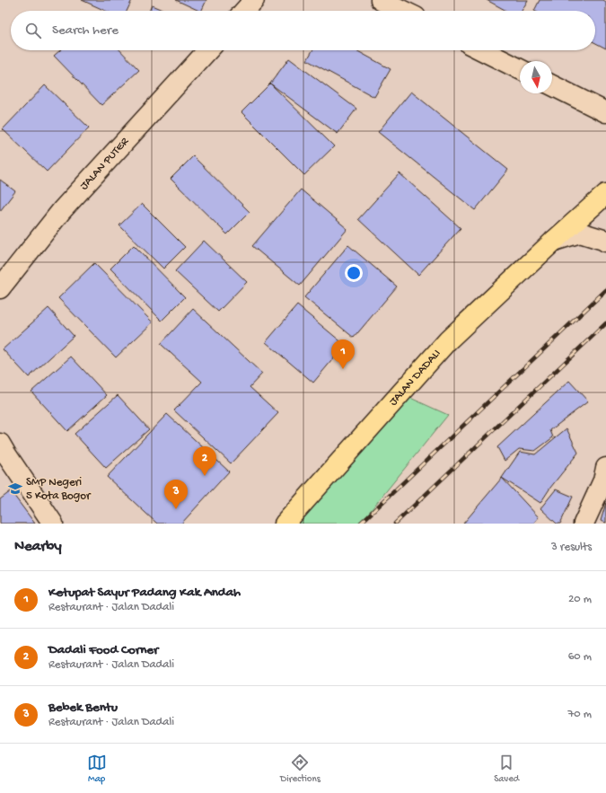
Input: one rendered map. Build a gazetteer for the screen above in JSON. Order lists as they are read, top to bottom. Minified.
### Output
{"streets":{"main road":["JALAN DADALI"],"street":["JALAN PUTER"]},"places":{"school or university":["SMP Negeri 5 Kota Bogor"]},"north":"bottom","page":{"search":"Search here","pins":["1","2","3"],"heading":["Nearby","3 results"],"list":[{"mark":"1","name":"Ketupat Sayur Padang Kak Andah","note":"Restaurant · Jalan Dadali","value":"20 m"},{"mark":"2","name":"Dadali Food Corner","note":"Restaurant · Jalan Dadali","value":"60 m"},{"mark":"3","name":"Bebek Bentu","note":"Restaurant · Jalan Dadali","value":"70 m"}],"nav":["Map","Directions","Saved"]}}
